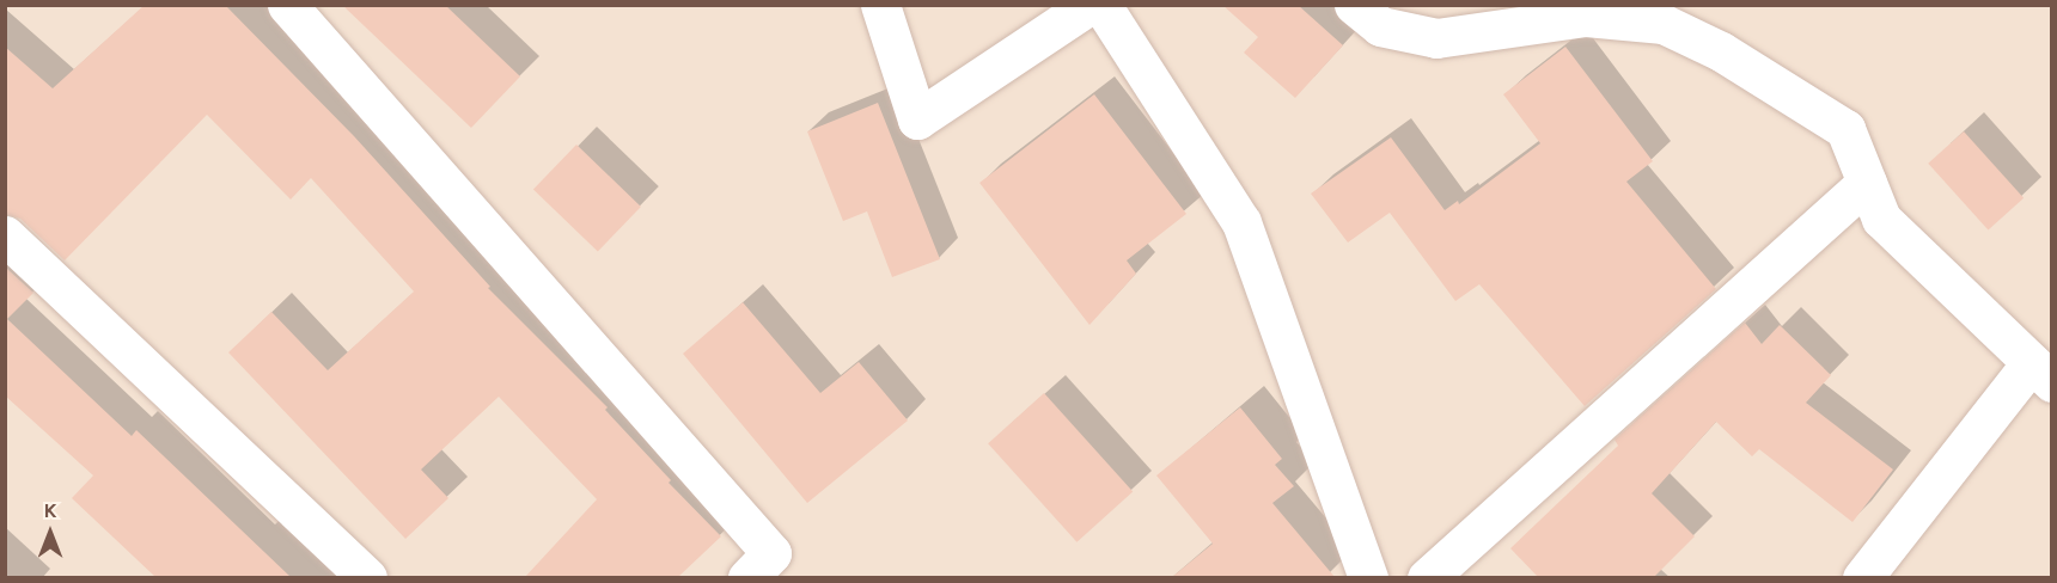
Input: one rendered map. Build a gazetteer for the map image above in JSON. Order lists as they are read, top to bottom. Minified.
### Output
{"north":"top"}
